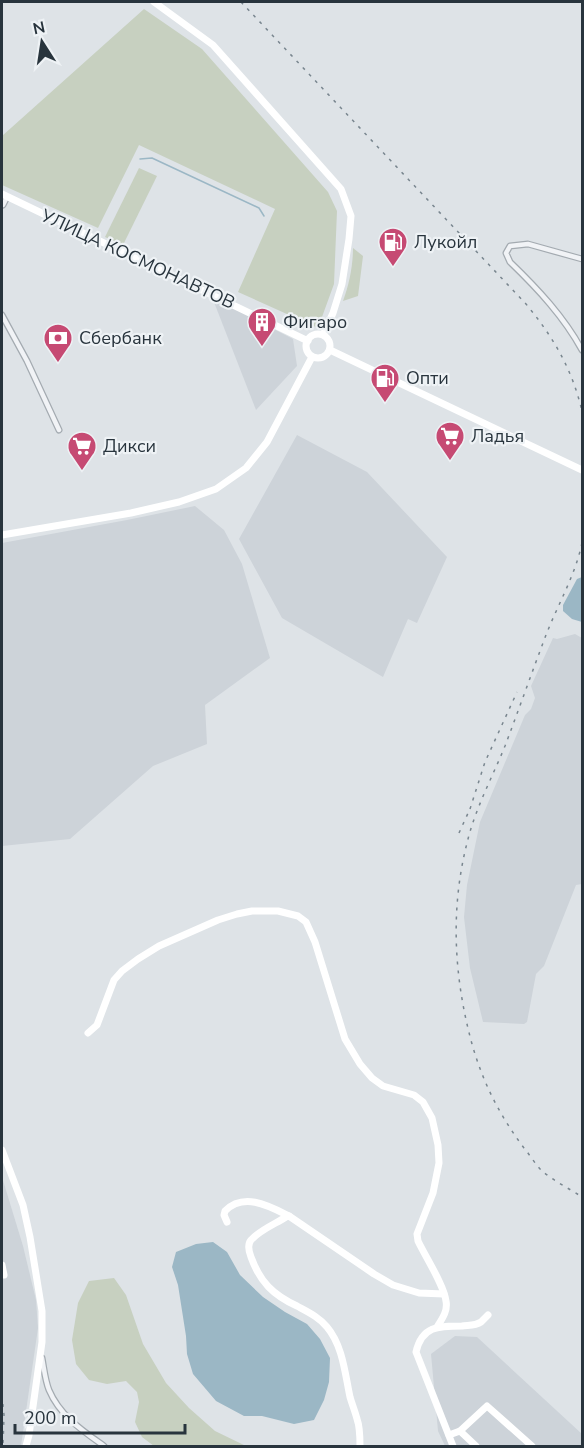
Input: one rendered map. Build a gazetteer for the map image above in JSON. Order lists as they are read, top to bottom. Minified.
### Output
{"streets":{"street":["УЛИЦА КОСМОНАВТОВ"]},"places":{"fuel station":["Лукойл","Опти"],"building":["Фигаро"],"bank":["Сбербанк"],"supermarket":["Ладья","Дикси"]},"scale_bar":"200 m","north":"top"}
